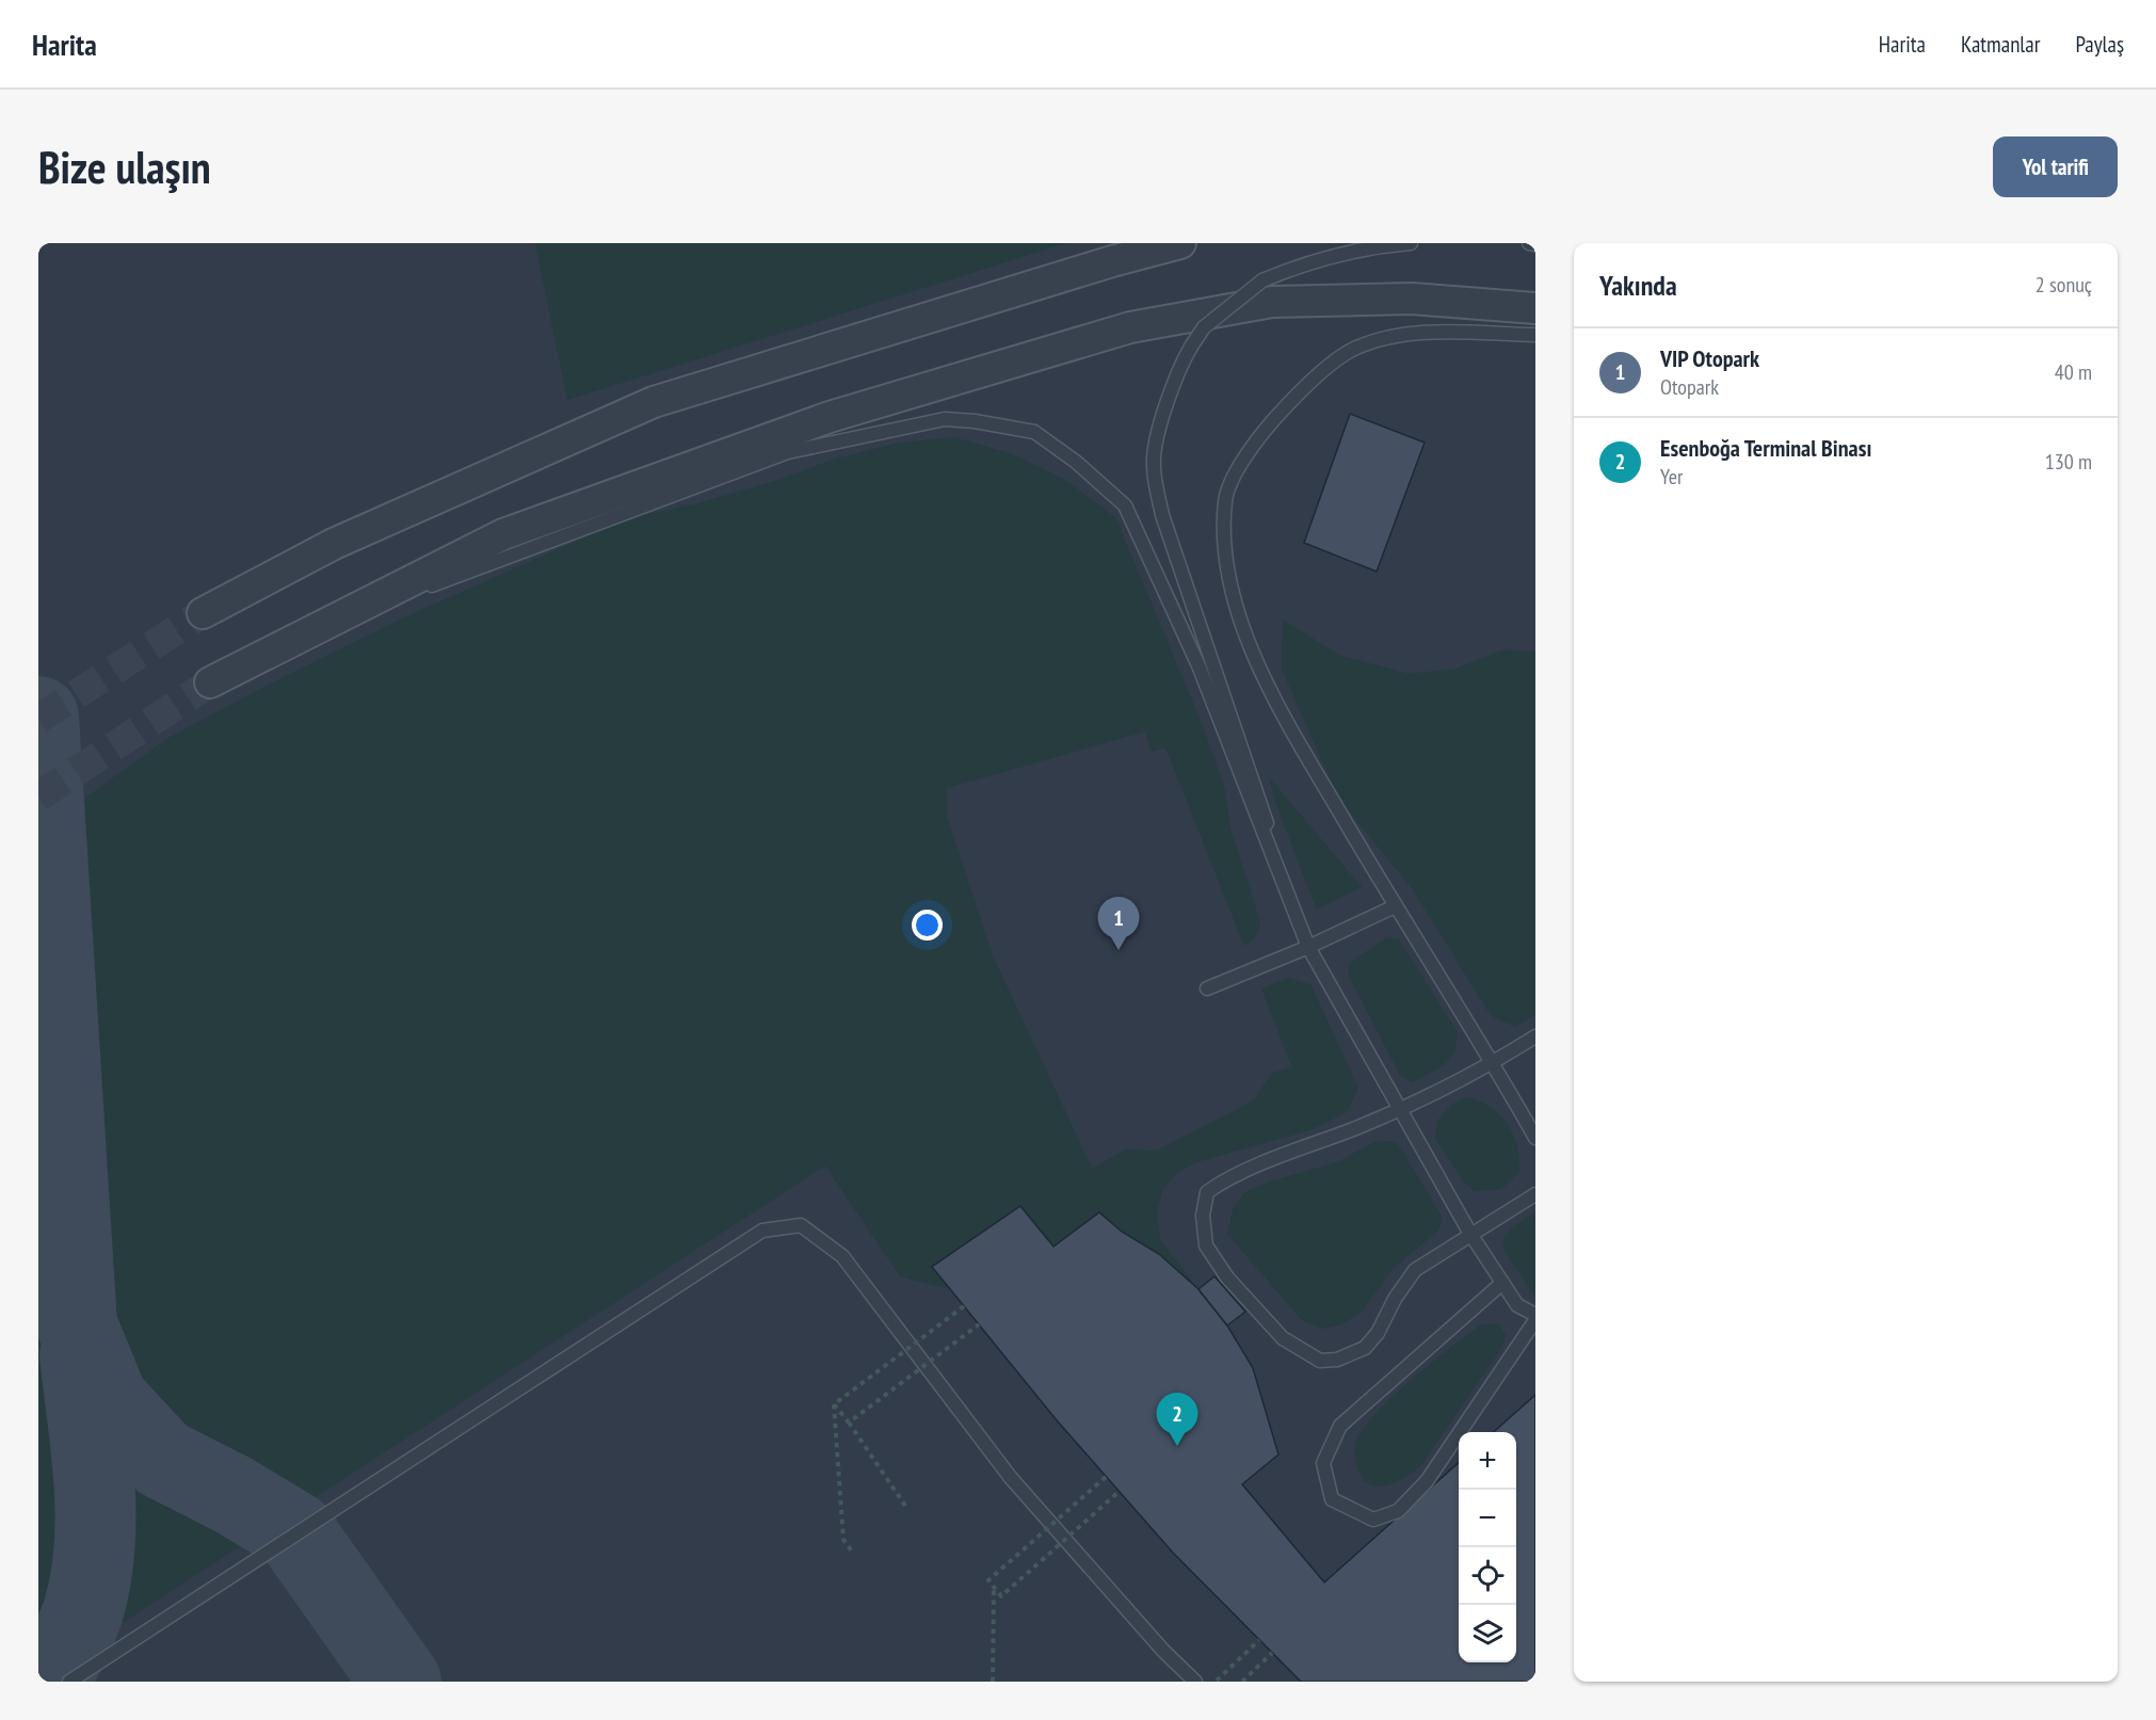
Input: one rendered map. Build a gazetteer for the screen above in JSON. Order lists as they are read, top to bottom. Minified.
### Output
{"page":{"header":"Harita","nav":["Harita","Katmanlar","Paylaş"],"buttons":"Yol tarifi","title":"Bize ulaşın","heading":["Yakında","2 sonuç"],"list":[{"mark":"1","name":"VIP Otopark","note":"Otopark","value":"40 m"},{"mark":"2","name":"Esenboğa Terminal Binası","note":"Yer","value":"130 m"}],"pins":["1","2"],"map_buttons":["+","−"]}}
